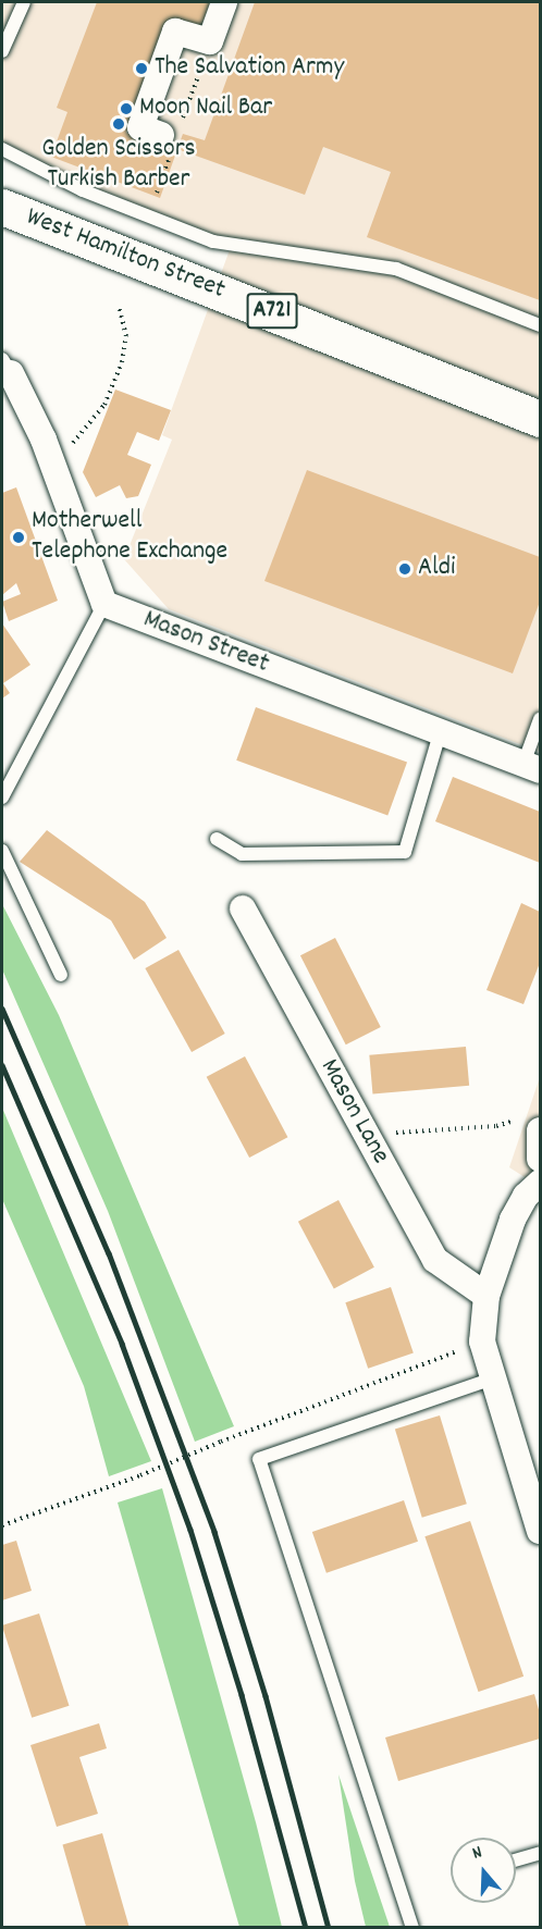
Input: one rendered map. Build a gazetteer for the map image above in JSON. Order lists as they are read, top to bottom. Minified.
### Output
{"streets":{"main road":["West Hamilton Street","A721"],"street":["Mason Street","Mason Lane"]},"places":["The Salvation Army","Moon Nail Bar","Golden Scissors Turkish Barber","Motherwell Telephone Exchange","Aldi"],"north":"top"}
